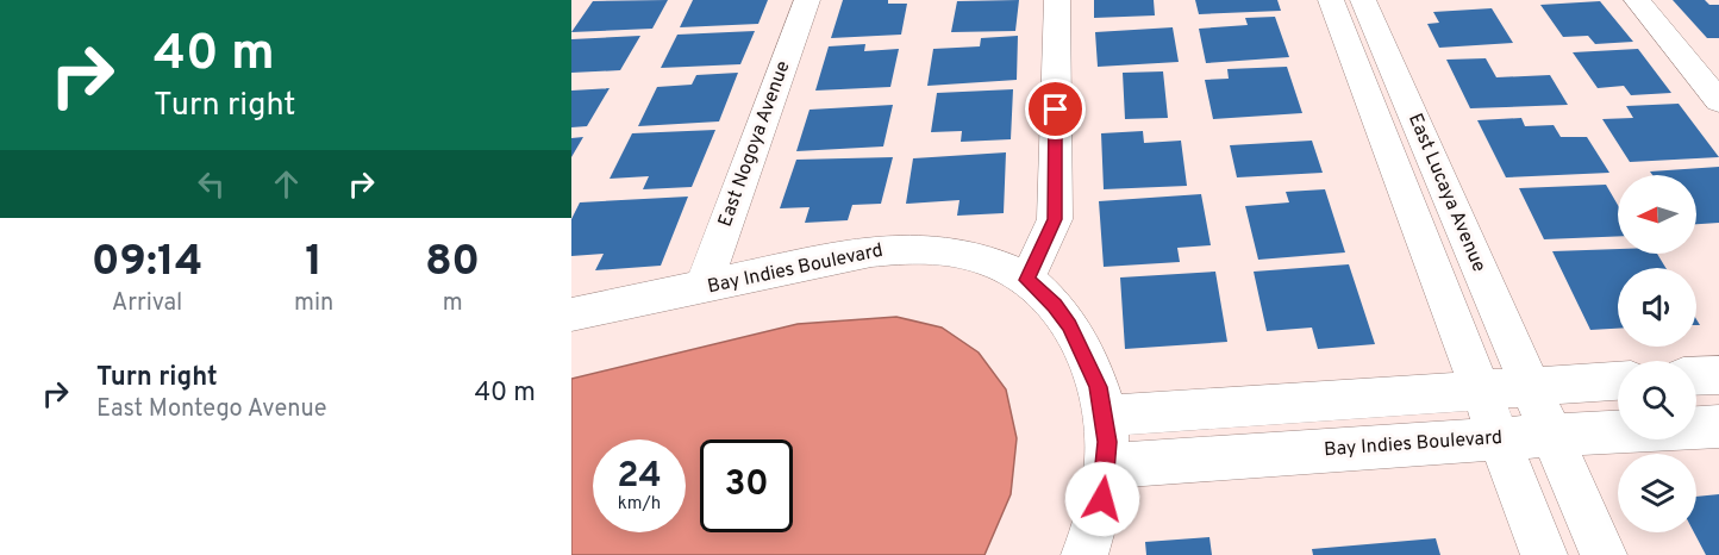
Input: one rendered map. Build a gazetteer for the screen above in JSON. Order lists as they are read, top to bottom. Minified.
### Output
{"streets":{"street":["East Nogoya Avenue","East Lucaya Avenue","Bay Indies Boulevard"]},"crossings":[["East Nogoya Avenue","Bay Indies Boulevard"],["East Lucaya Avenue","Bay Indies Boulevard"]],"north":"left","page":{"turn":["40 m","Turn right"],"eta":["09:14","Arrival","1","min","80","m"],"list":[{"name":"Turn right","note":"East Montego Avenue","value":"40 m"}],"speed":"24 km/h","limit":"30"}}
